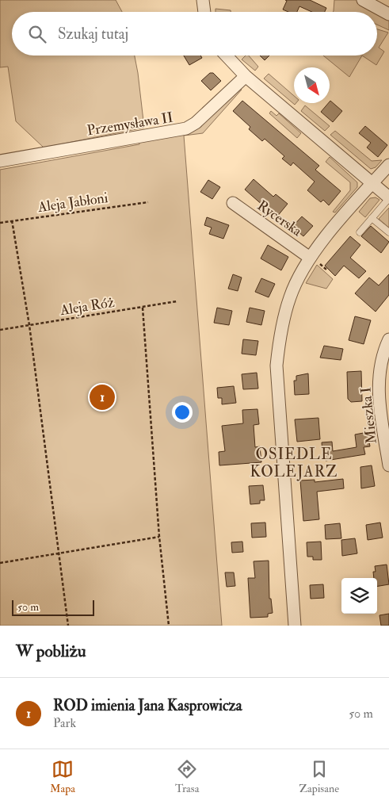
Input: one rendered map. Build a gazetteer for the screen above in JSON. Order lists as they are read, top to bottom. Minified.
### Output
{"streets":{"street":["Przemysława II","Rycerska","Mieszka I"],"path":["Aleja Jabłoni","Aleja Róż"]},"districts":["OSIEDLE KOLEJARZ"],"scale_bar":"50 m","north":"bottom right","page":{"search":"Szukaj tutaj","pins":"1","scale":"50 m","heading":"W pobliżu","list":[{"mark":"1","name":"ROD imienia Jana Kasprowicza","note":"Park","value":"50 m"}],"nav":["Mapa","Trasa","Zapisane"]}}
